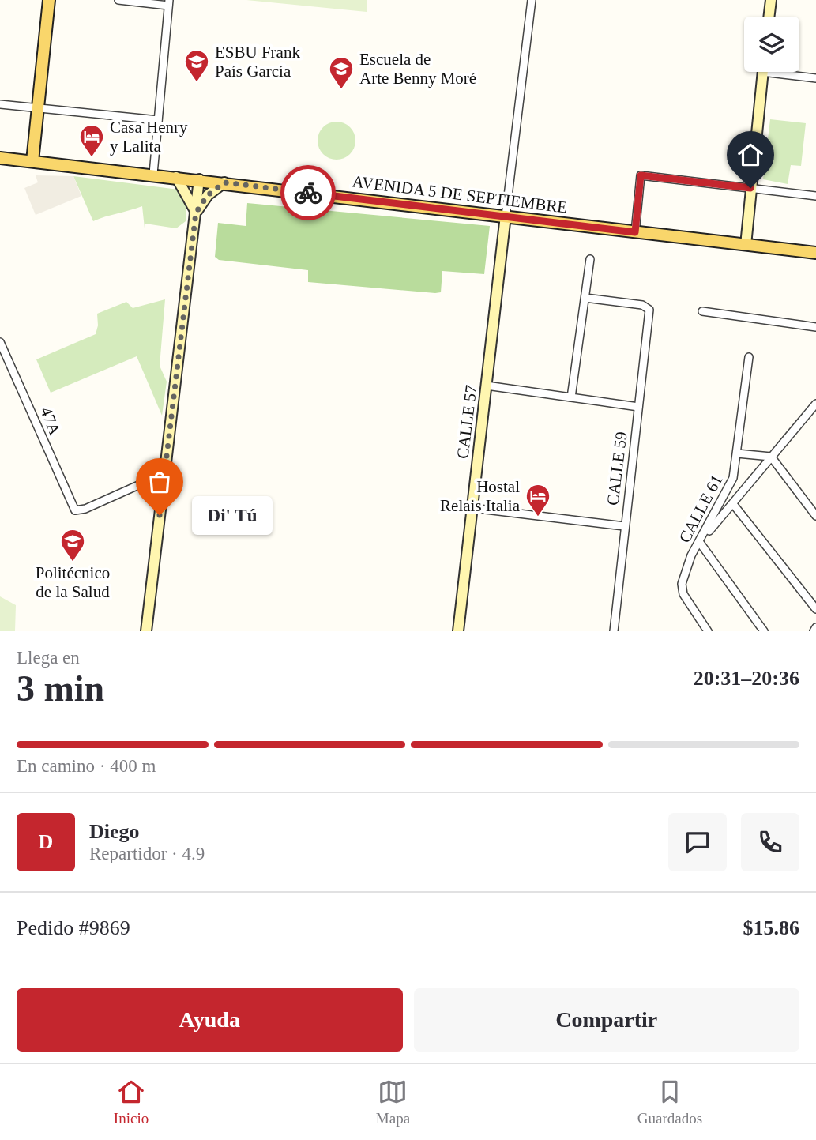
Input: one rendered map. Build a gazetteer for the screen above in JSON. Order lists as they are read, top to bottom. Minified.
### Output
{"streets":{"main road":["AVENIDA 5 DE SEPTIEMBRE"],"street":["47A","CALLE 57","CALLE 59","CALLE 61"]},"crossings":[["AVENIDA 5 DE SEPTIEMBRE","CALLE 57"]],"places":{"school or university":["ESBU Frank País García","Escuela de Arte Benny Moré","Politécnico de la Salud"],"hotel":["Casa Henry y Lalita","Hostal Relais Italia"],"other":["Di' Tú"]},"page":{"bubble":"Di' Tú","heading":["3 min","Llega en","20:31–20:36"],"panel":["Diego","Repartidor · 4.9","Pedido #9869","$15.86"],"bar":"En camino · 400 m","round":"D","buttons":["Ayuda","Compartir"],"tabs":["Inicio","Mapa","Guardados"]}}
